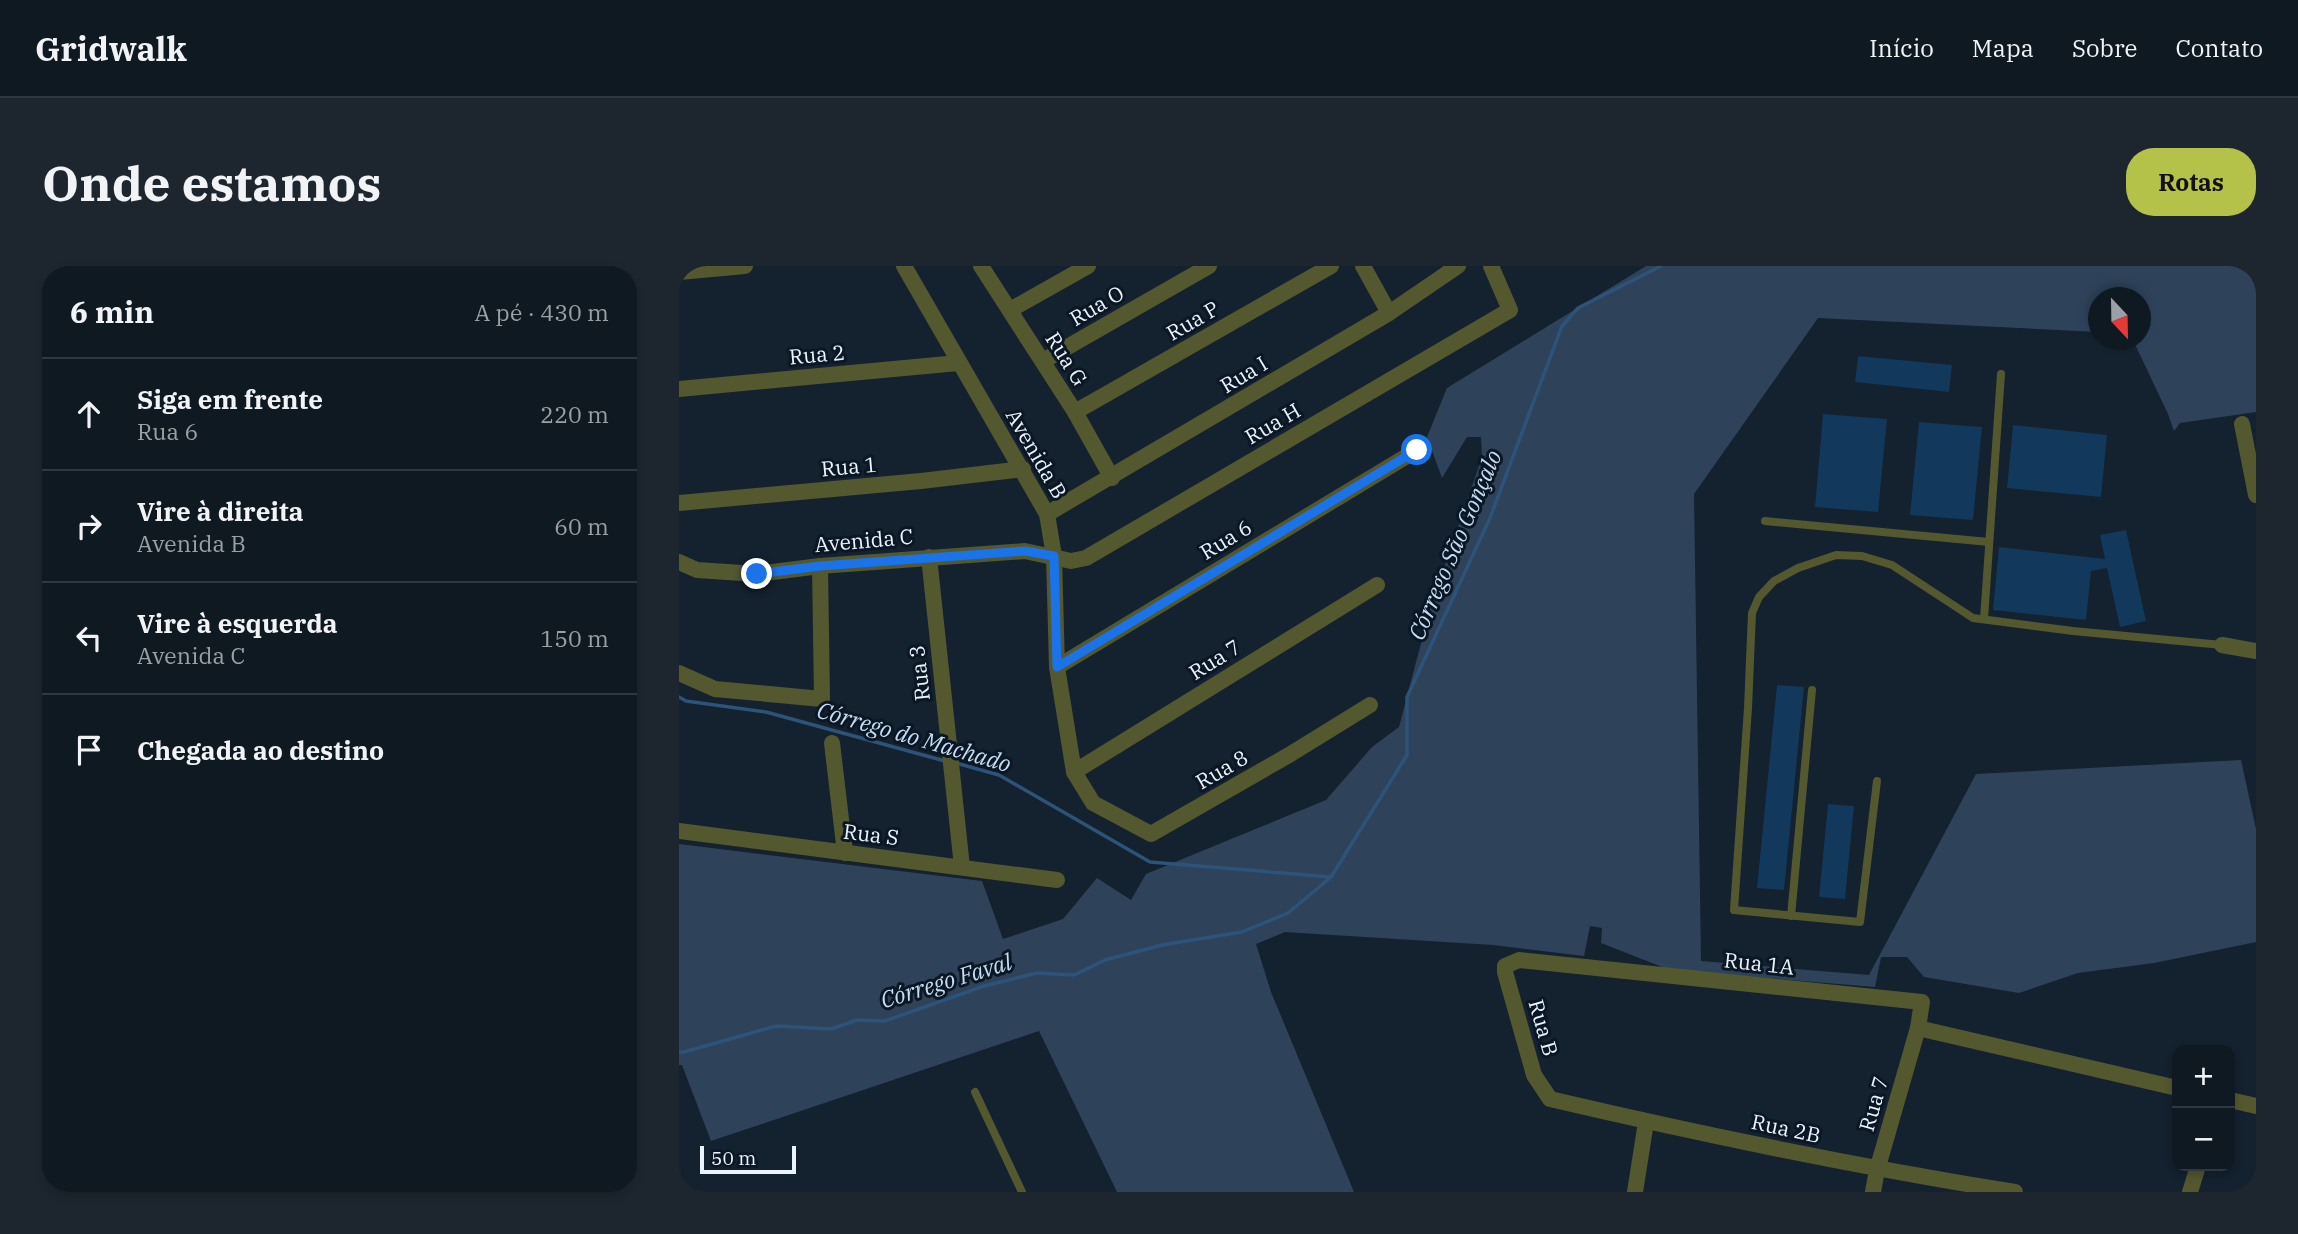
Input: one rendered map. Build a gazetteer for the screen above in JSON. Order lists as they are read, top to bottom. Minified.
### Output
{"streets":{"street":["Rua O","Rua P","Rua 2","Rua G","Rua I","Rua H","Avenida B","Rua 1","Rua 6","Avenida C","Rua 7","Rua 3","Rua 8","Rua S","Rua 1A","Rua B","Rua 2B"]},"crossings":[["Rua O","Rua G"],["Rua P","Rua G"],["Rua 2","Avenida B"],["Rua G","Rua I"],["Rua I","Avenida B"],["Rua H","Avenida B"],["Rua H","Avenida C"],["Avenida B","Rua 1"],["Avenida B","Rua 6"],["Avenida B","Avenida C"],["Avenida B","Rua 7"],["Avenida B","Rua 8"],["Avenida C","Rua 3"],["Rua 7","Rua 1A"],["Rua 7","Rua 2B"],["Rua 3","Rua S"],["Rua 1A","Rua B"],["Rua B","Rua 2B"]],"water":["Córrego São Gonçalo","Córrego do Machado","Córrego Faval"],"scale_bar":"50 m","north":"bottom","page":{"header":"Gridwalk","nav":["Início","Mapa","Sobre","Contato"],"buttons":"Rotas","title":"Onde estamos","heading":["6 min","A pé · 430 m"],"list":[["Siga em frente","Rua 6","220 m"],["Vire à direita","Avenida B","60 m"],["Vire à esquerda","Avenida C","150 m"],"Chegada ao destino"],"map_buttons":["+","−"],"scale":"50 m"}}
